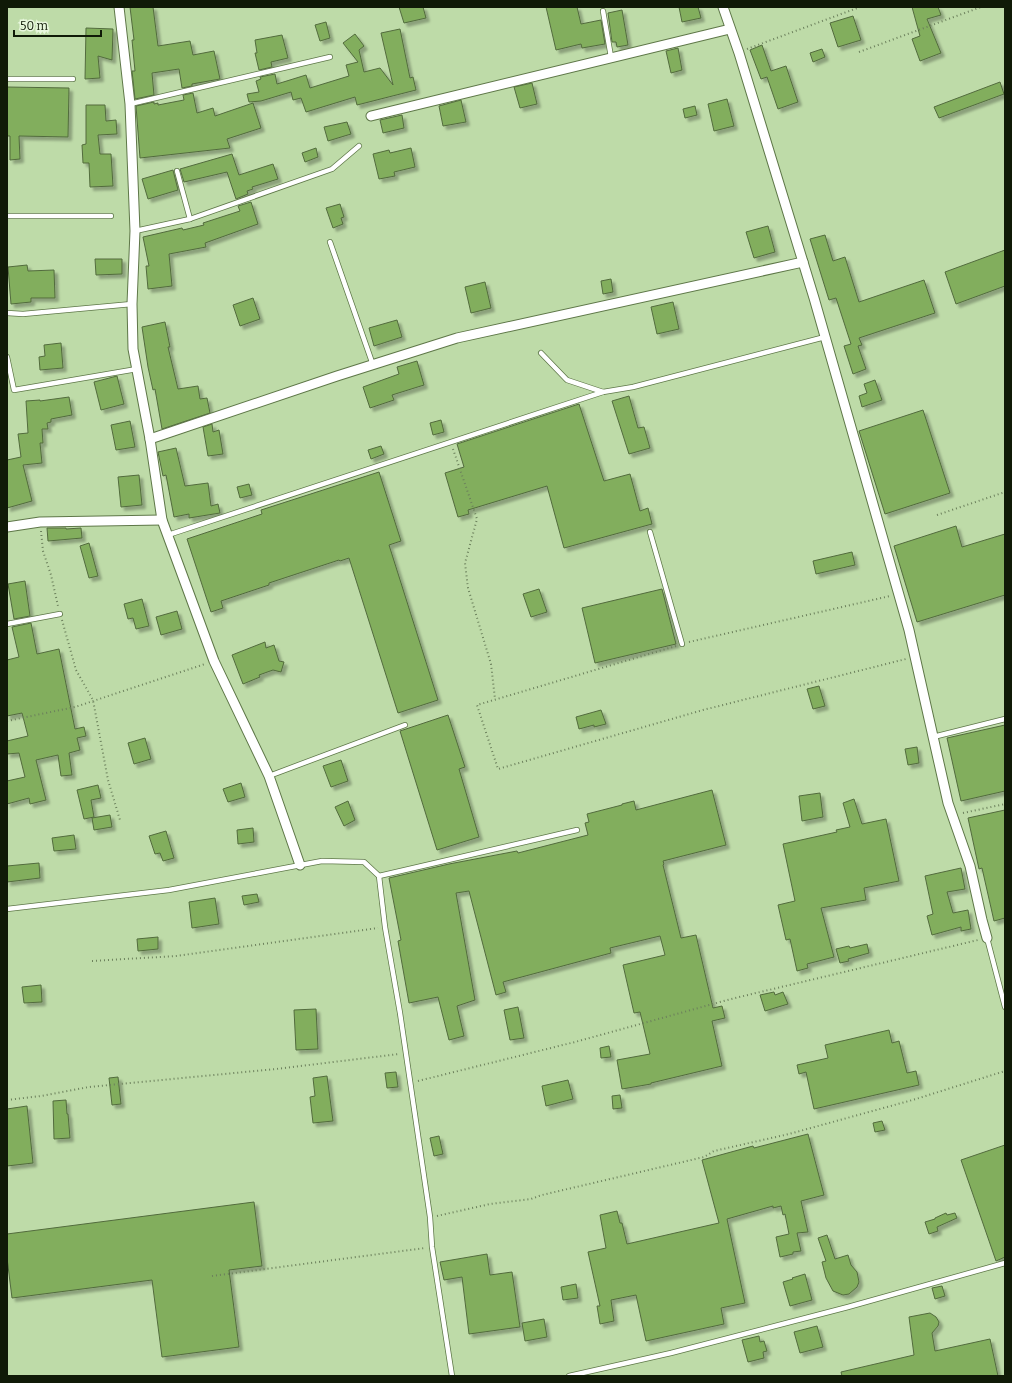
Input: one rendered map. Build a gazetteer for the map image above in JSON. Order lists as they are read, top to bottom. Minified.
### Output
{"scale_bar":"50 m"}
